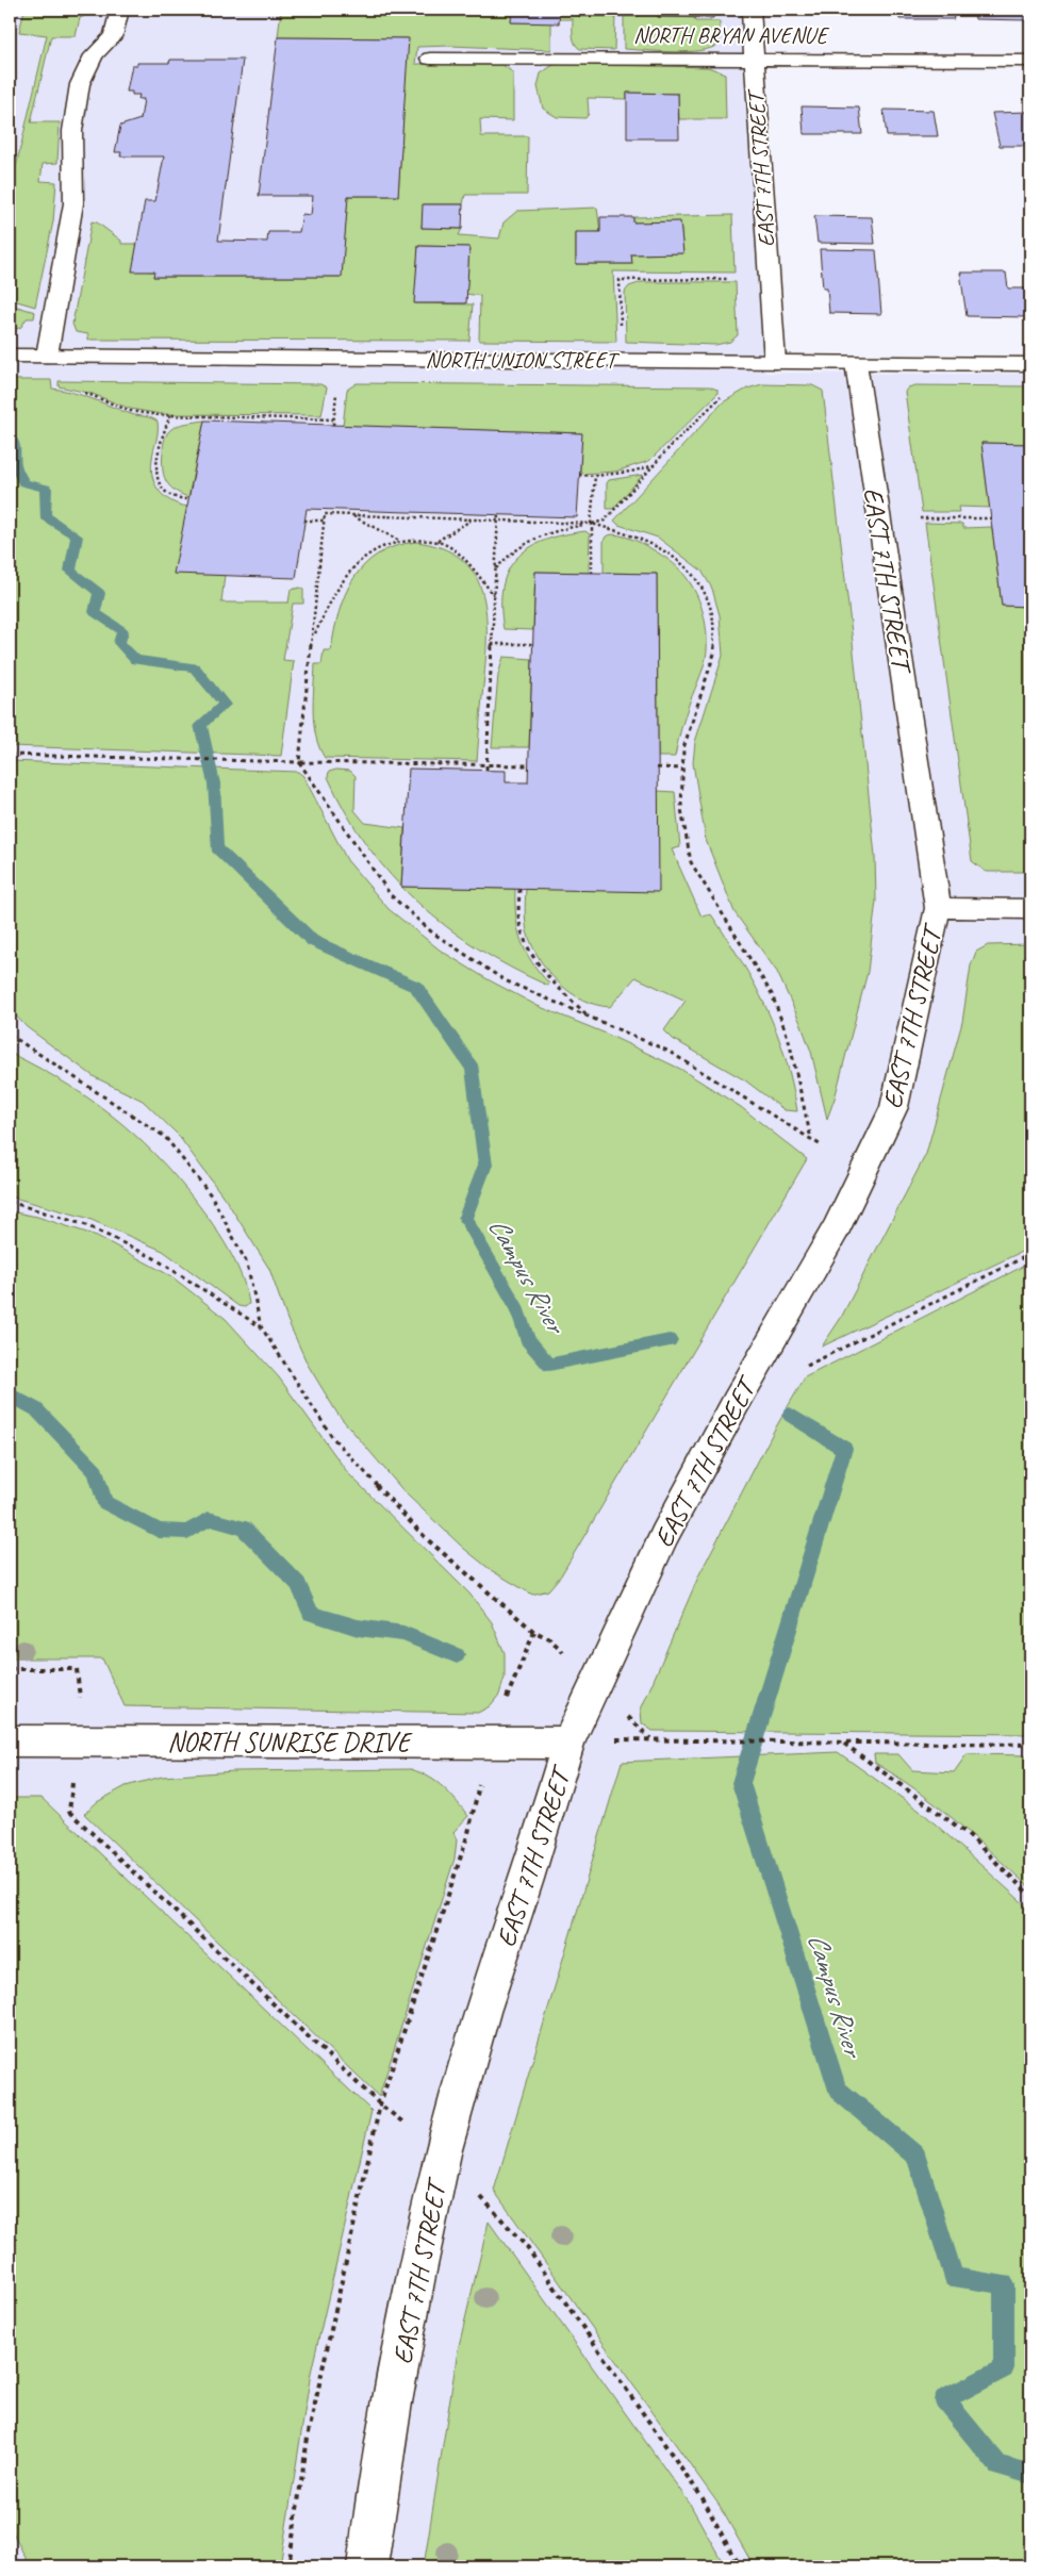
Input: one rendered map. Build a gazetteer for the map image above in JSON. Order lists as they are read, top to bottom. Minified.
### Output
{"streets":{"street":["NORTH BRYAN AVENUE","EAST 7TH STREET","NORTH UNION STREET","NORTH SUNRISE DRIVE"]},"crossings":[["NORTH BRYAN AVENUE","EAST 7TH STREET"],["EAST 7TH STREET","NORTH UNION STREET"],["EAST 7TH STREET","NORTH SUNRISE DRIVE"]],"water":["Campus River"]}
